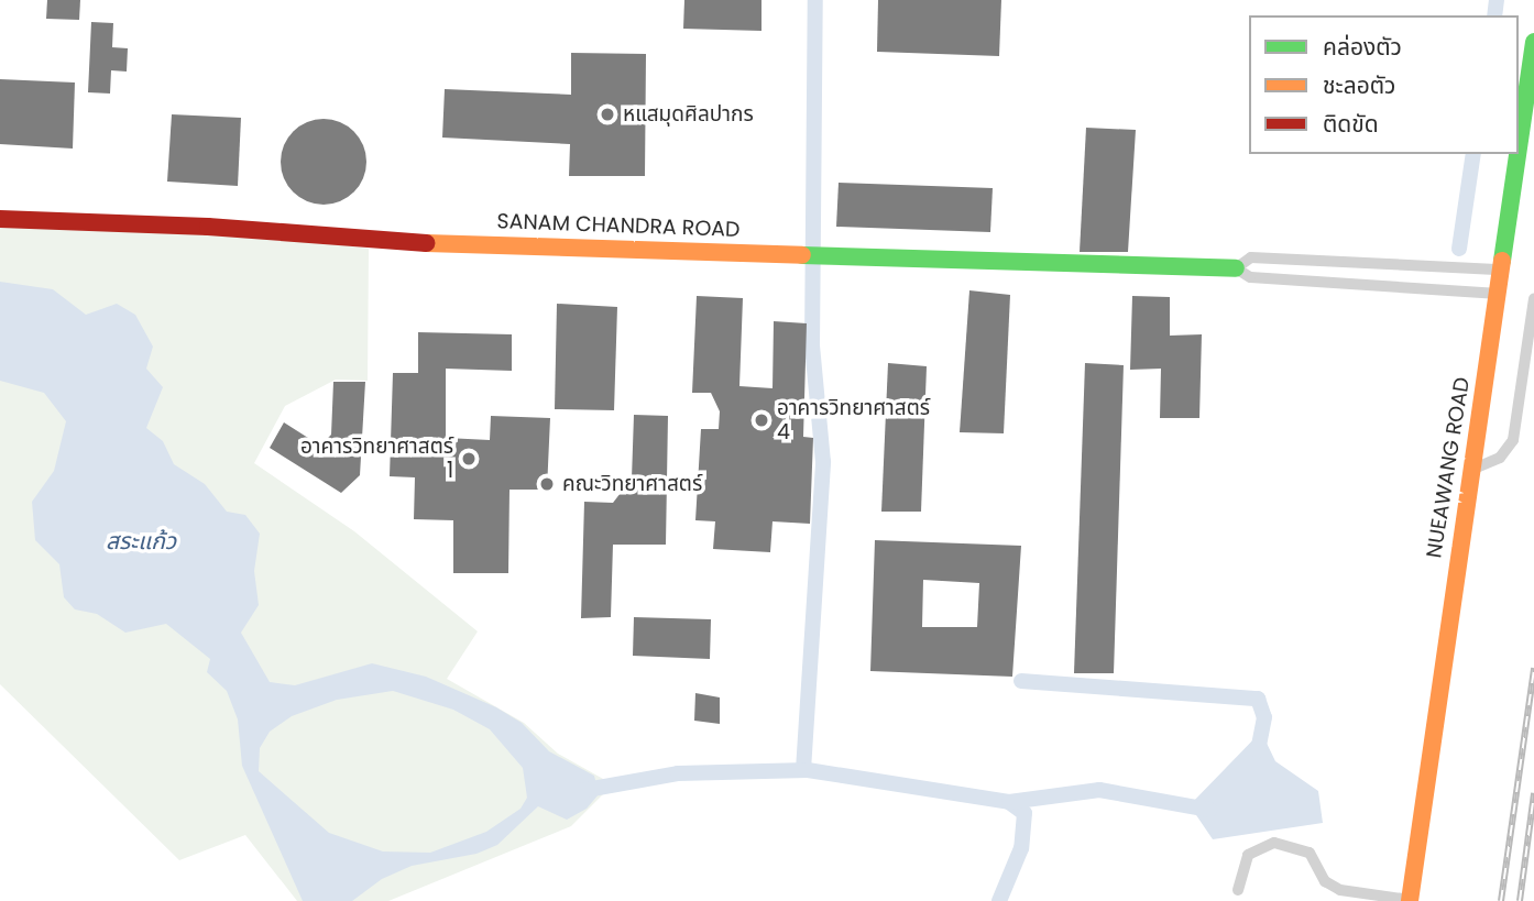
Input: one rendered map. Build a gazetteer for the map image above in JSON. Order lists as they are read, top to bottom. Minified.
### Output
{"streets":{"street":["SANAM CHANDRA ROAD","NUEAWANG ROAD"]},"crossings":[["SANAM CHANDRA ROAD","NUEAWANG ROAD"]],"water":["สระแก้ว"],"places":["หแสมุดศิลปากร","อาคารวิทยาศาสตร์ 4","อาคารวิทยาศาสตร์ 1","คณะวิทยาศาสตร์"],"legend":["คล่องตัว","ชะลอตัว","ติดขัด"]}
